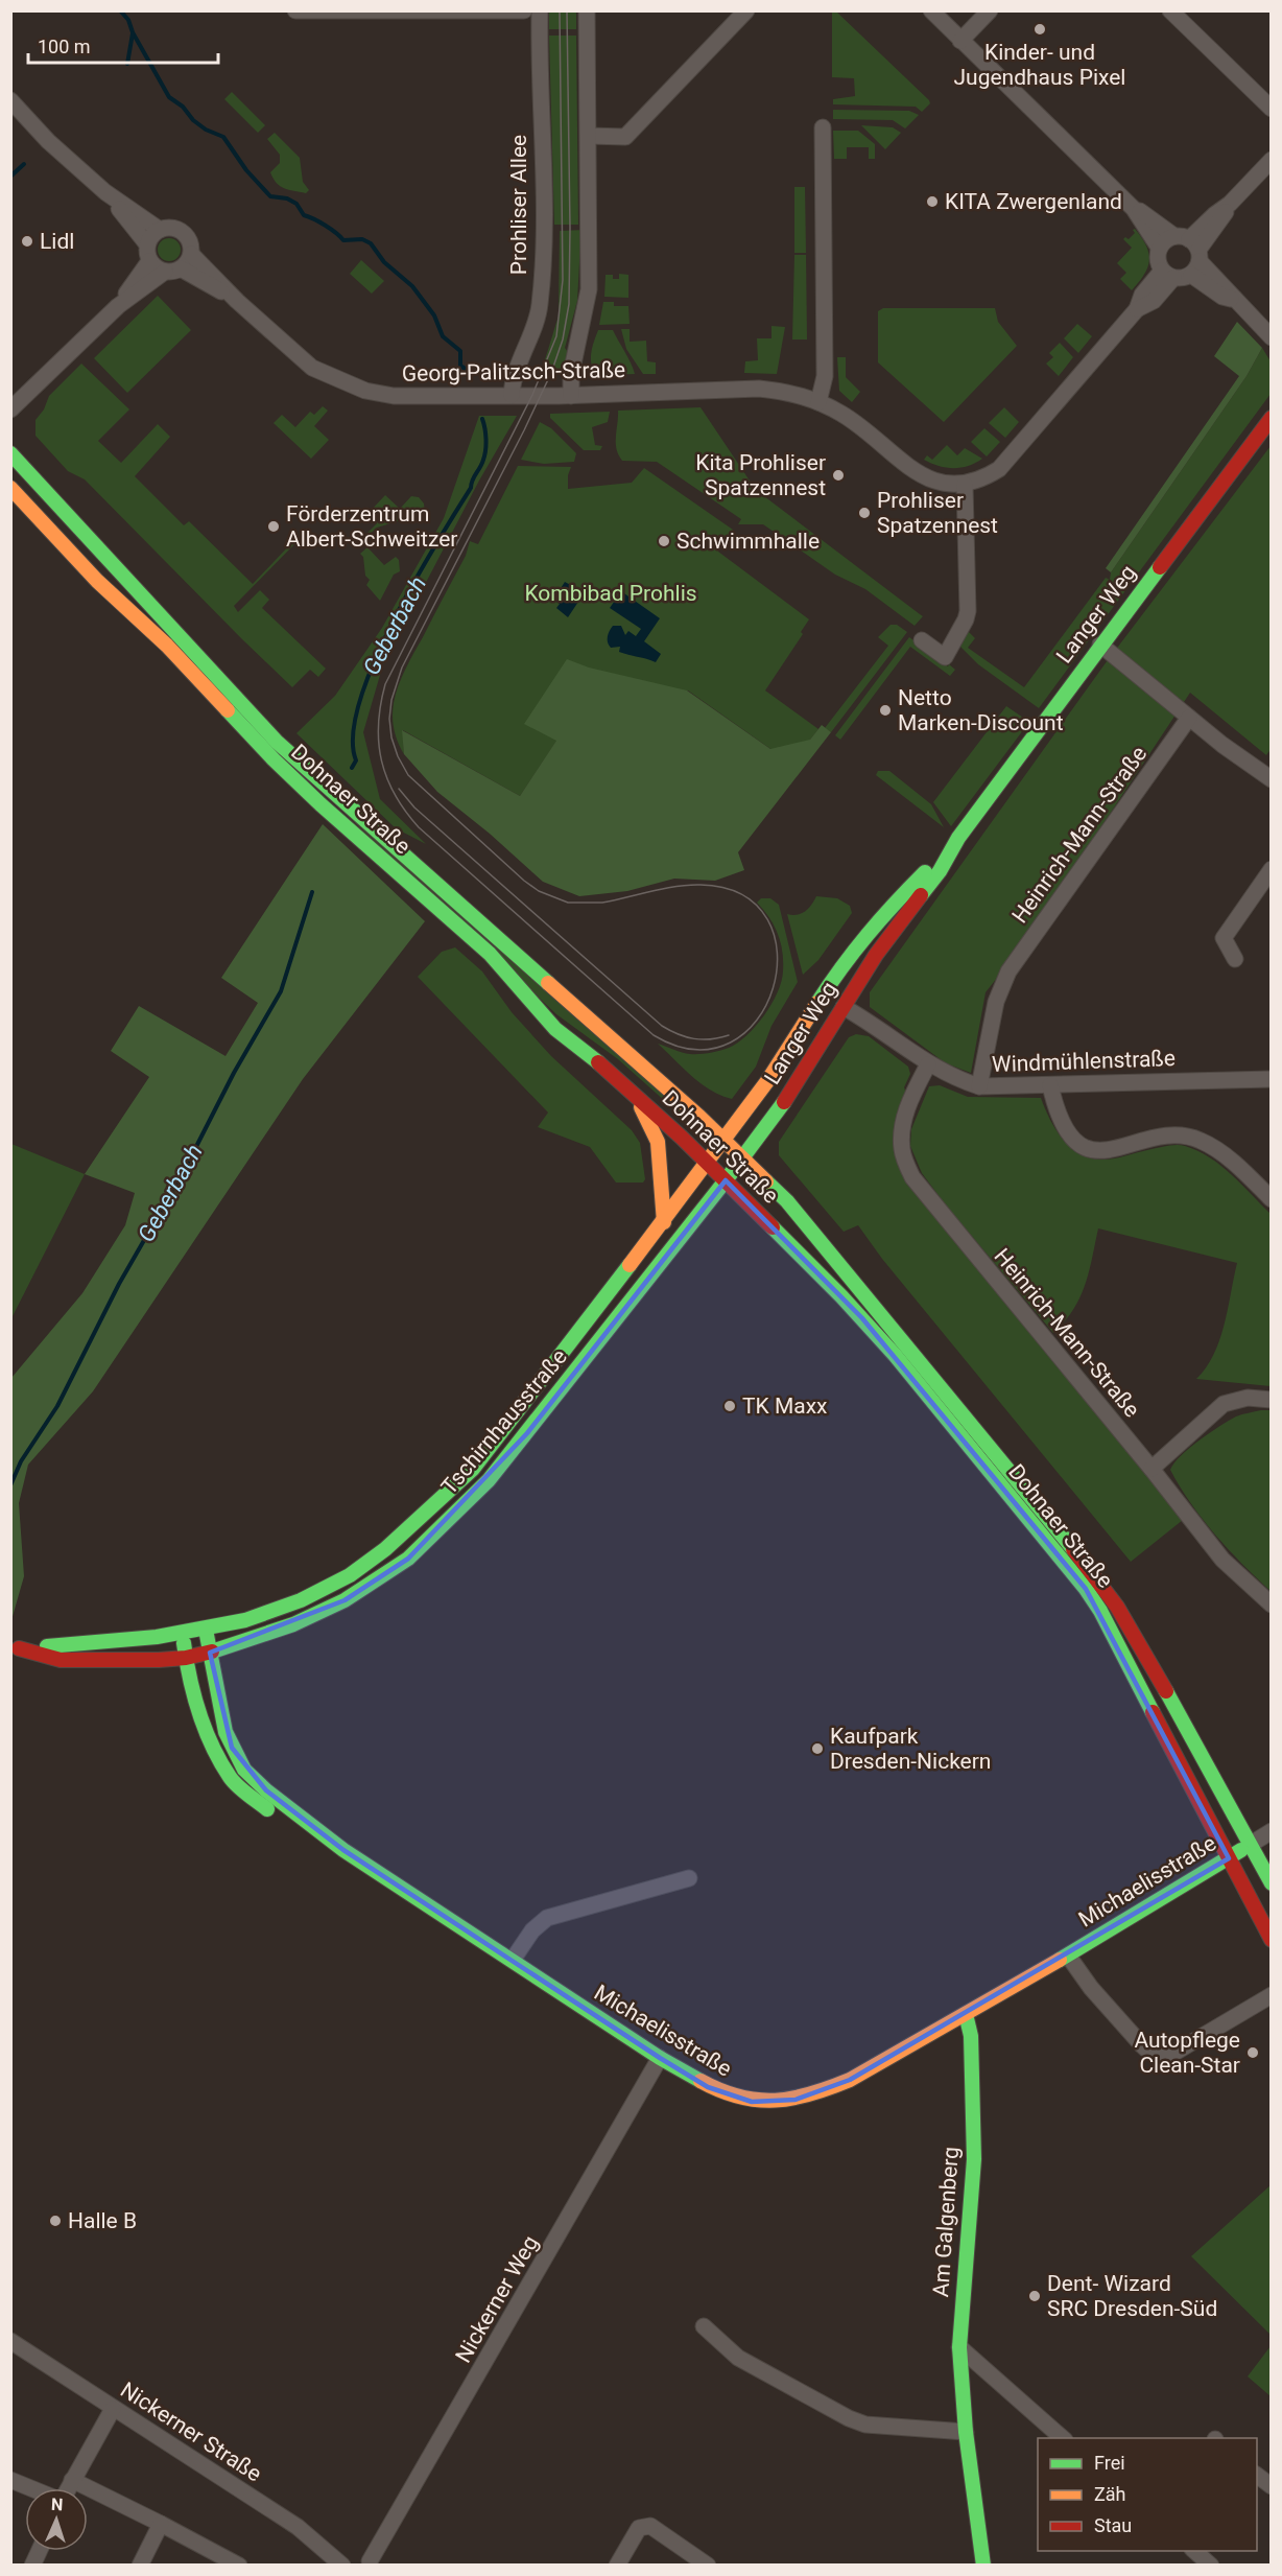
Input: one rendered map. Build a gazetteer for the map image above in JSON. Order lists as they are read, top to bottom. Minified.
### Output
{"streets":{"main road":["Langer Weg","Dohnaer Straße","Tschirnhausstraße","Michaelisstraße","Am Galgenberg"],"street":["Prohliser Allee","Georg-Palitzsch-Straße","Heinrich-Mann-Straße","Windmühlenstraße","Nickerner Weg","Nickerner Straße"]},"crossings":[["Prohliser Allee","Georg-Palitzsch-Straße"],["Langer Weg","Dohnaer Straße"],["Langer Weg","Windmühlenstraße"],["Langer Weg","Tschirnhausstraße"],["Dohnaer Straße","Tschirnhausstraße"],["Dohnaer Straße","Michaelisstraße"],["Heinrich-Mann-Straße","Windmühlenstraße"],["Tschirnhausstraße","Michaelisstraße"],["Michaelisstraße","Am Galgenberg"],["Michaelisstraße","Nickerner Weg"],["Nickerner Weg","Nickerner Straße"]],"water":["Geberbach"],"parks":["Kombibad Prohlis"],"places":["Kinder- und Jugendhaus Pixel","KITA Zwergenland","Lidl","Kita Prohliser Spatzennest","Prohliser Spatzennest","Förderzentrum Albert-Schweitzer","Schwimmhalle","Netto Marken-Discount","TK Maxx","Kaufpark Dresden-Nickern","Autopflege Clean-Star","Halle B","Dent- Wizard SRC Dresden-Süd"],"legend":["Frei","Zäh","Stau"],"scale_bar":"100 m","north":"top"}
